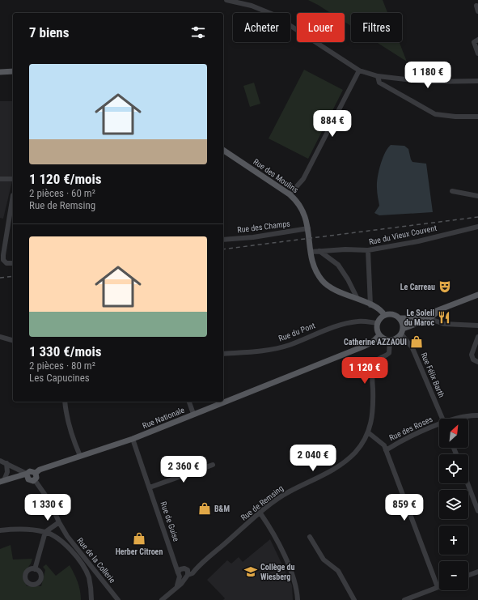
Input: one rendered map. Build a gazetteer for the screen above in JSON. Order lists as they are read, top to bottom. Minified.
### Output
{"streets":{"main road":["Rue des Moulins","Rue Nationale"],"street":["Rue des Champs","Rue du Vieux Couvent","Rue du Pont","Rue Félix Barth","Rue des Roses","Rue de Remsing","Rue de Guise","Rue de la Collerie"]},"crossings":[["Rue des Moulins","Rue des Champs"],["Rue des Moulins","Rue du Vieux Couvent"],["Rue des Moulins","Rue du Pont"],["Rue des Moulins","Rue Félix Barth"],["Rue des Moulins","Rue Nationale"],["Rue des Moulins","Rue de Remsing"],["Rue du Pont","Rue Félix Barth"],["Rue du Pont","Rue Nationale"],["Rue du Pont","Rue de Remsing"],["Rue Félix Barth","Rue Nationale"],["Rue Félix Barth","Rue de Remsing"],["Rue Nationale","Rue de Remsing"],["Rue Nationale","Rue de Guise"],["Rue Nationale","Rue de la Collerie"]],"places":{"theatre":["Le Carreau"],"restaurant":["Le Soleil du Maroc"],"shop":["Catherine AZZAOUI","B&M","Herber Citroen"],"school or university":["Collège du Wiesberg"]},"north":"top right","page":{"chip":["Acheter","Louer","Filtres"],"heading":"7 biens","list":[{"name":"1 120 €/mois","note":"2 pièces · 60 m² · Rue de Remsing"},{"name":"1 330 €/mois","note":"2 pièces · 80 m² · Les Capucines"}],"price":["1 180 €","884 €","1 120 €","2 040 €","2 360 €","1 330 €","859 €"],"map_buttons":["+","−"]}}
